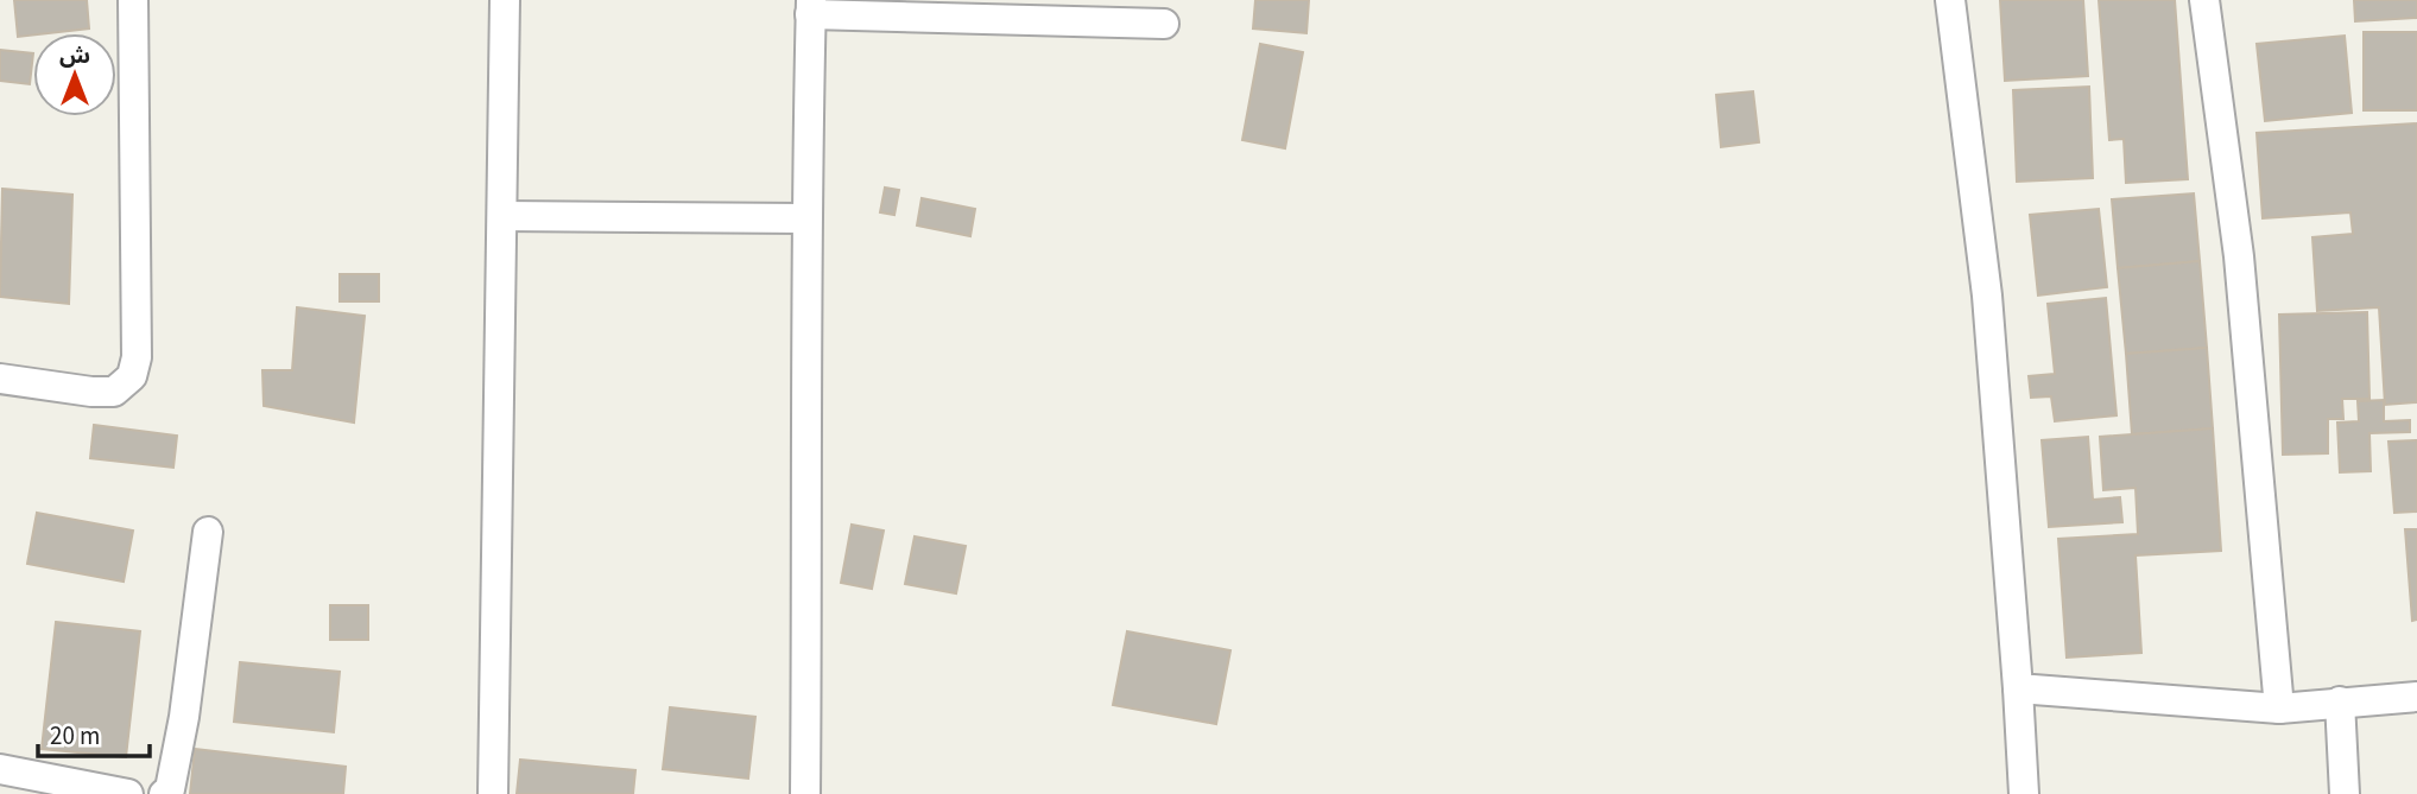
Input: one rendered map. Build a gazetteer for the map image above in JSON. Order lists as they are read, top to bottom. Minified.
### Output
{"scale_bar":"20 m","north":"top"}
